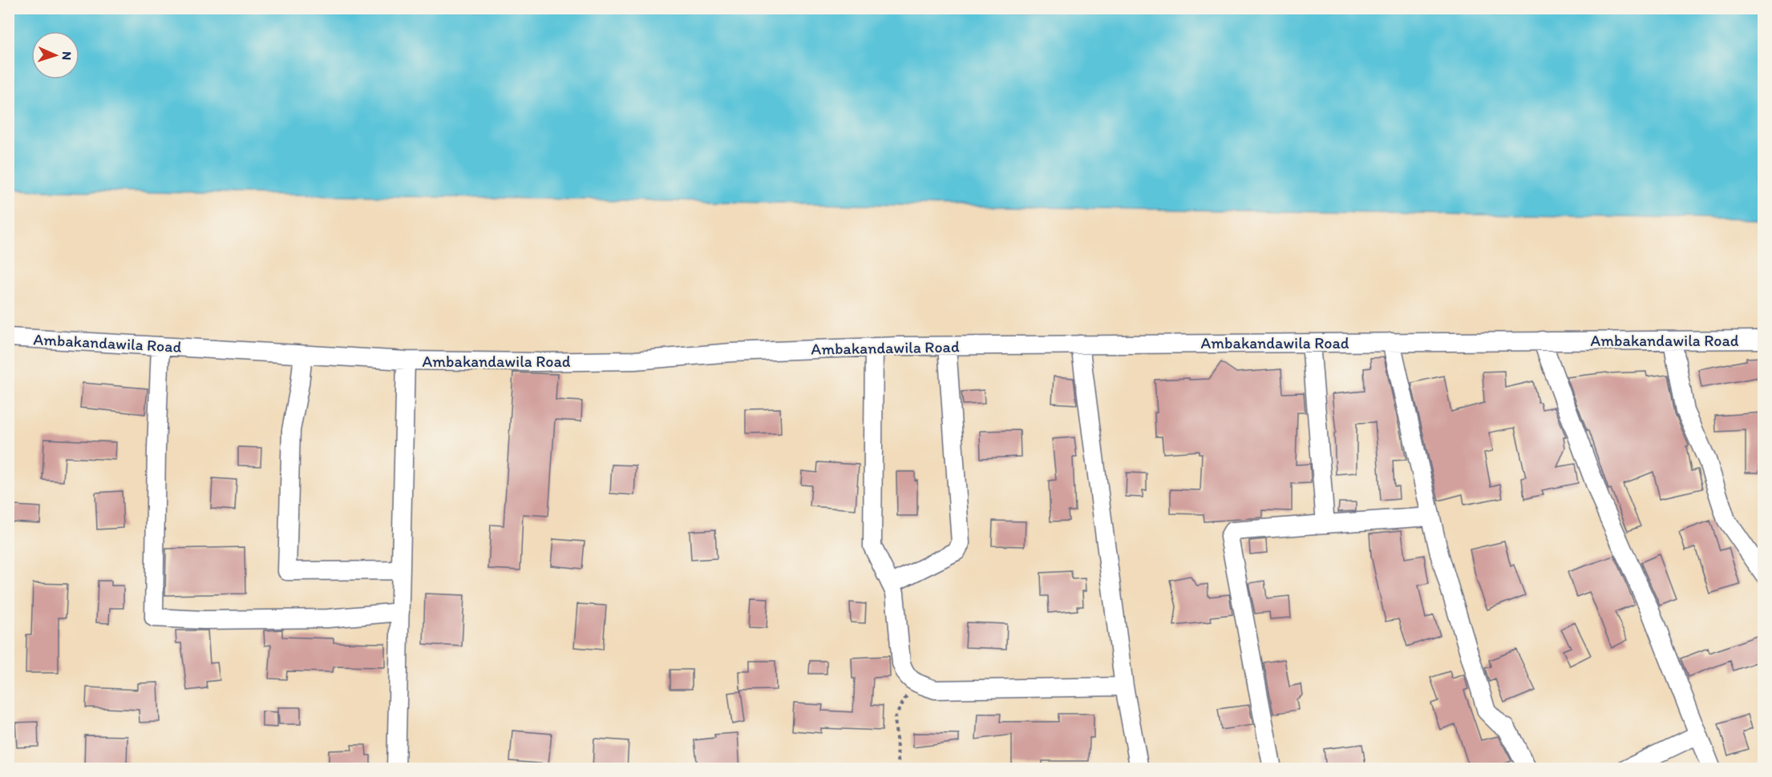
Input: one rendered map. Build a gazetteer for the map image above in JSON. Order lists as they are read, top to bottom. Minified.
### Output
{"streets":{"street":["Ambakandawila Road"]},"north":"right"}
